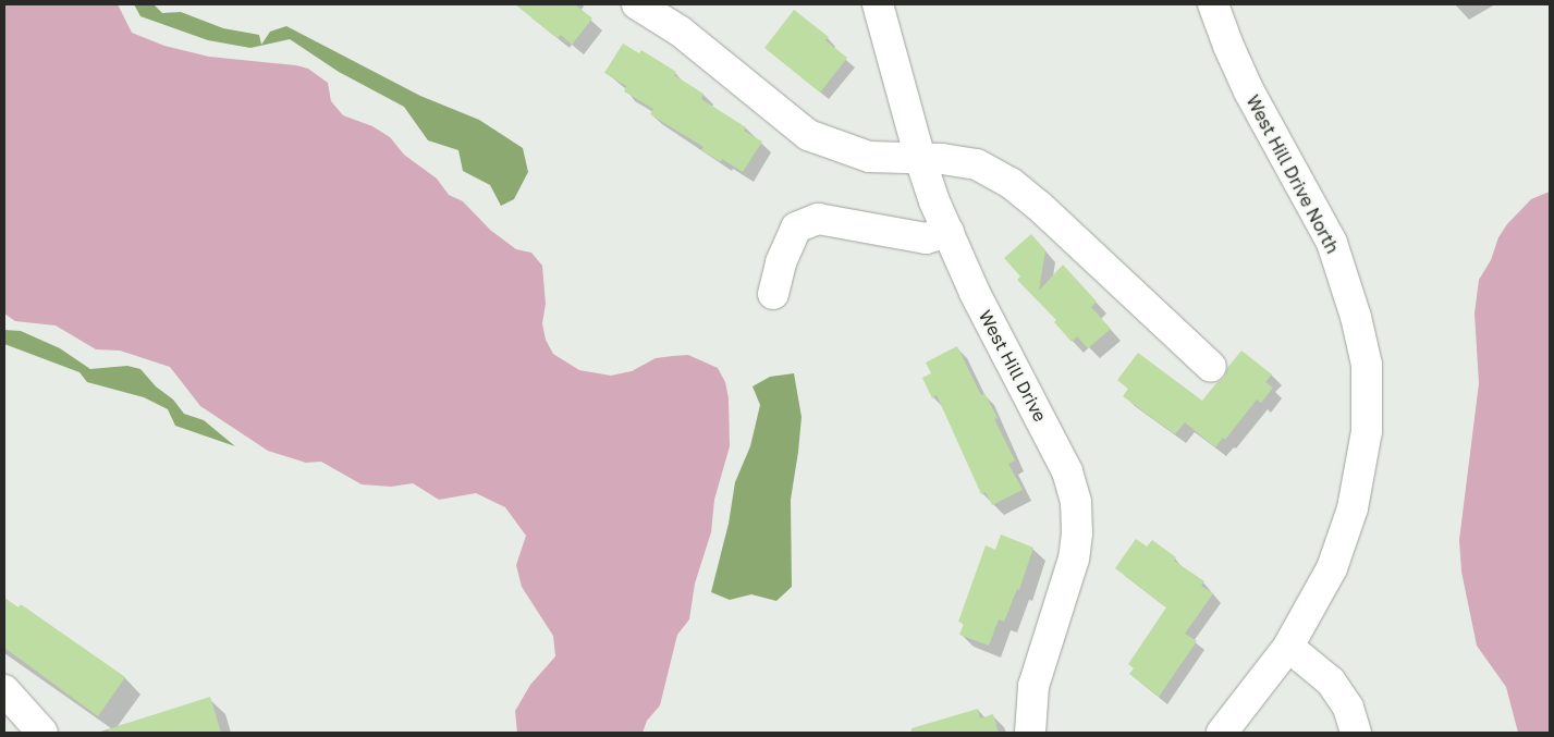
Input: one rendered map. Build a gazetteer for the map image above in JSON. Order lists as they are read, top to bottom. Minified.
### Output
{"streets":{"street":["West Hill Drive North","West Hill Drive"]}}
